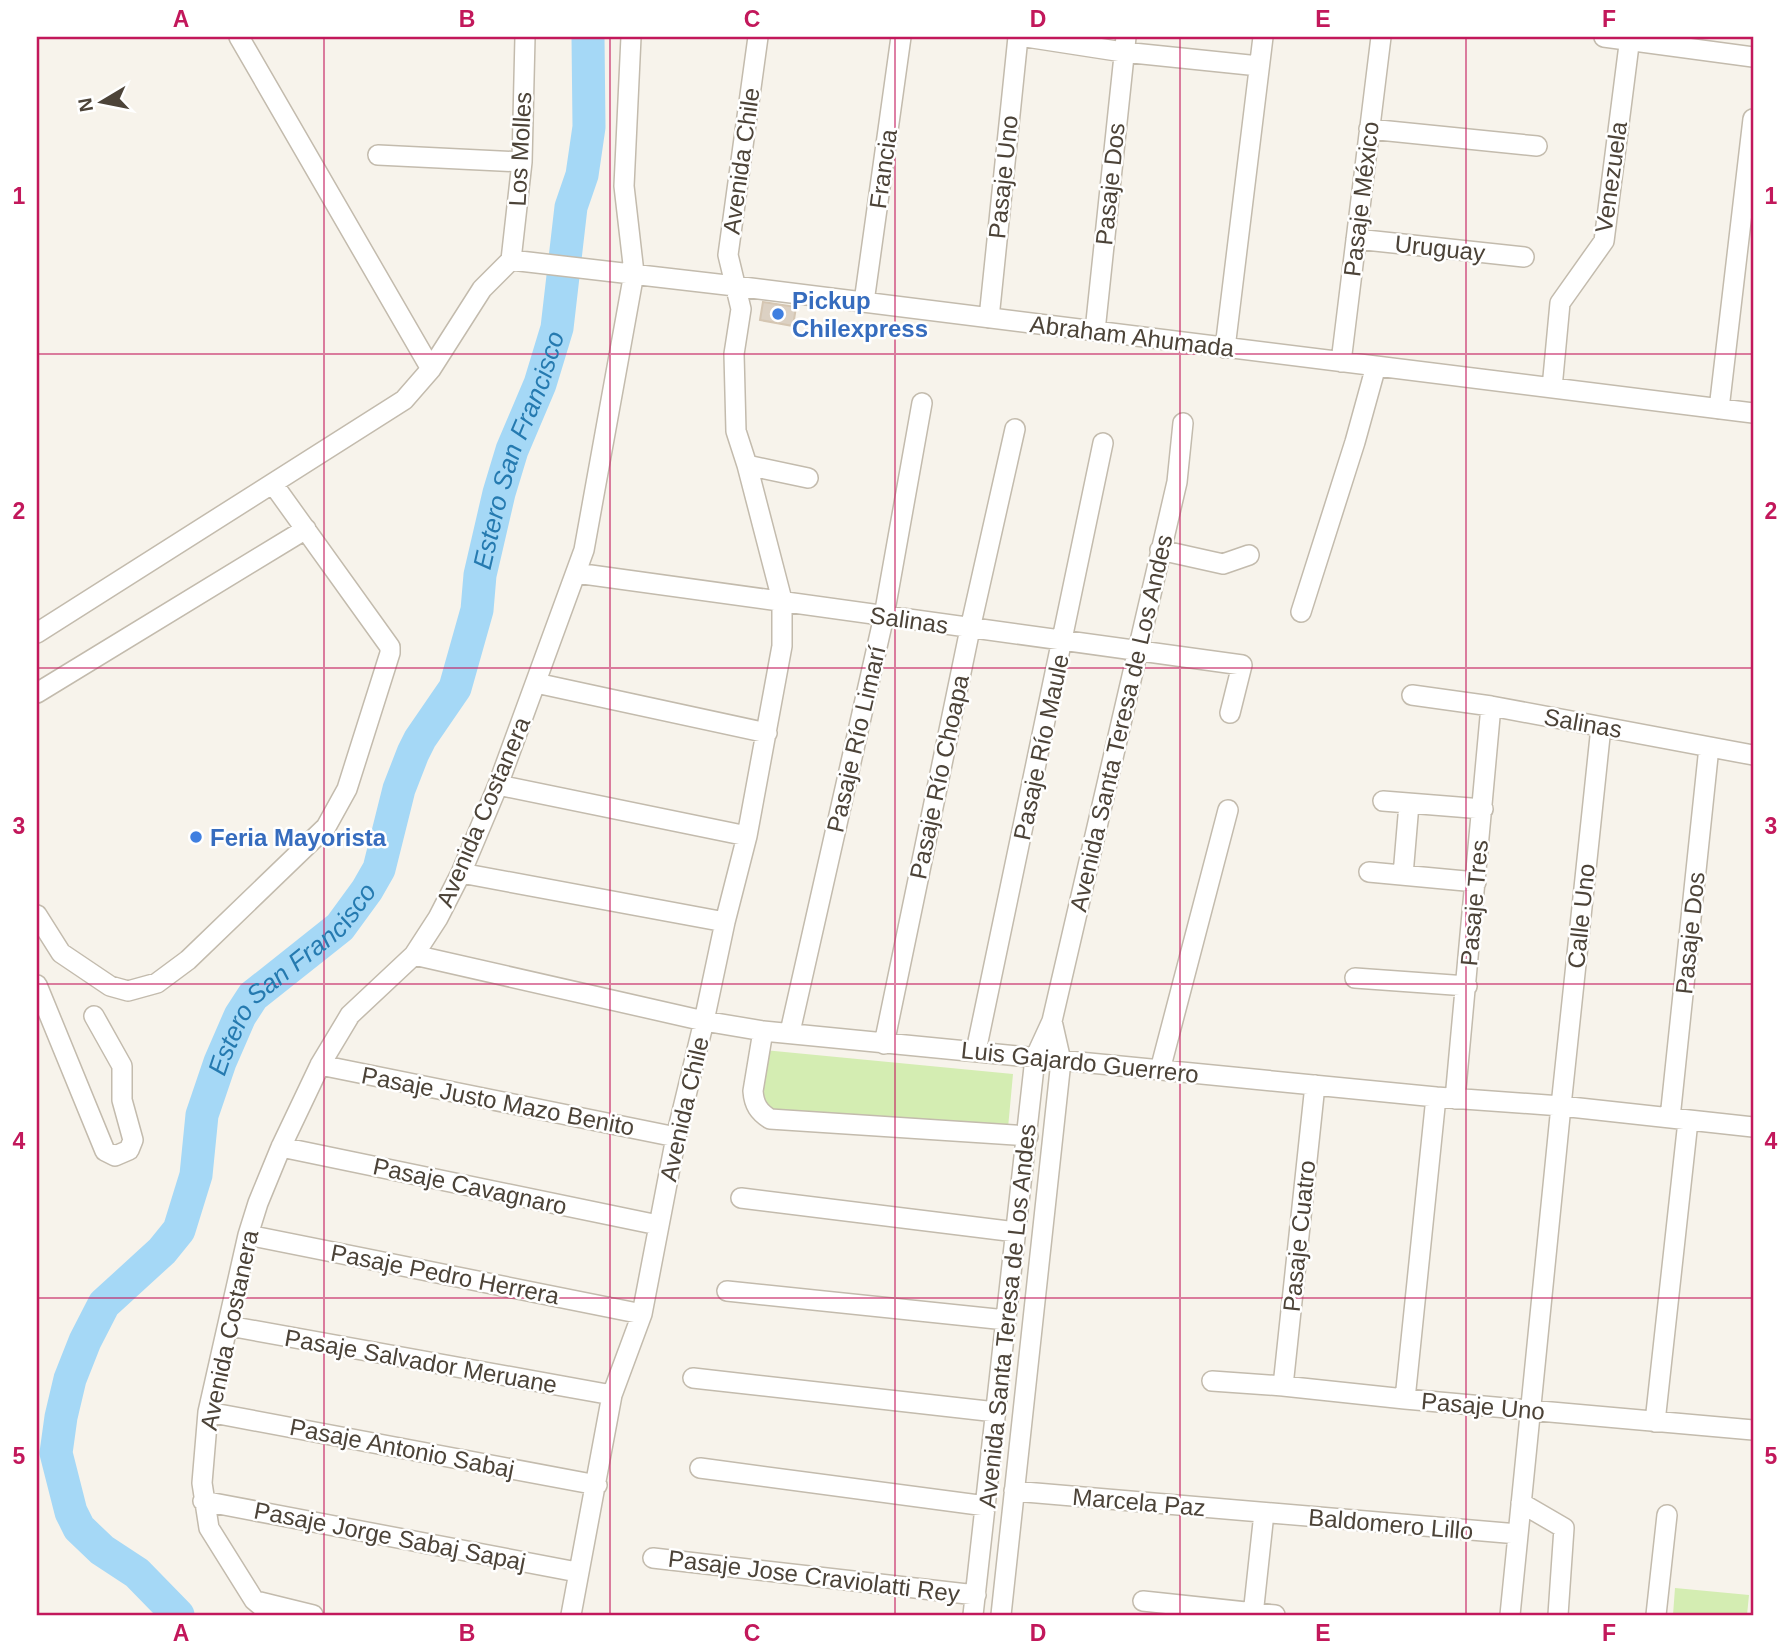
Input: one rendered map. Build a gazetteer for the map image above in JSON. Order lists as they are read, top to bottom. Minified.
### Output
{"streets":{"street":["Los Molles","Avenida Chile","Francia","Pasaje Uno","Venezuela","Pasaje Dos","Pasaje México","Uruguay","Abraham Ahumada","Salinas","Avenida Santa Teresa de Los Andes","Pasaje Río Limarí","Pasaje Río Maule","Pasaje Río Choapa","Avenida Costanera","Pasaje Tres","Calle Uno","Luis Gajardo Guerrero","Pasaje Justo Mazo Benito","Pasaje Cavagnaro","Pasaje Cuatro","Pasaje Pedro Herrera","Pasaje Salvador Meruane","Pasaje Antonio Sabaj","Marcela Paz","Baldomero Lillo","Pasaje Jorge Sabaj Sapaj","Pasaje Jose Craviolatti Rey"]},"crossings":[["Los Molles","Abraham Ahumada"],["Avenida Chile","Abraham Ahumada"],["Avenida Chile","Salinas"],["Avenida Chile","Luis Gajardo Guerrero"],["Avenida Chile","Pasaje Justo Mazo Benito"],["Avenida Chile","Pasaje Cavagnaro"],["Avenida Chile","Pasaje Pedro Herrera"],["Avenida Chile","Pasaje Salvador Meruane"],["Avenida Chile","Pasaje Antonio Sabaj"],["Avenida Chile","Pasaje Jorge Sabaj Sapaj"],["Francia","Abraham Ahumada"],["Pasaje Uno","Pasaje Dos"],["Pasaje Uno","Abraham Ahumada"],["Pasaje Uno","Pasaje Tres"],["Pasaje Uno","Calle Uno"],["Pasaje Uno","Pasaje Cuatro"],["Venezuela","Abraham Ahumada"],["Pasaje Dos","Abraham Ahumada"],["Pasaje Dos","Salinas"],["Pasaje Dos","Luis Gajardo Guerrero"],["Pasaje México","Uruguay"],["Pasaje México","Abraham Ahumada"],["Abraham Ahumada","Avenida Costanera"],["Salinas","Avenida Santa Teresa de Los Andes"],["Salinas","Pasaje Río Limarí"],["Salinas","Pasaje Río Maule"],["Salinas","Pasaje Río Choapa"],["Salinas","Avenida Costanera"],["Salinas","Pasaje Tres"],["Salinas","Calle Uno"],["Avenida Santa Teresa de Los Andes","Luis Gajardo Guerrero"],["Avenida Santa Teresa de Los Andes","Marcela Paz"],["Avenida Santa Teresa de Los Andes","Pasaje Jose Craviolatti Rey"],["Pasaje Río Limarí","Luis Gajardo Guerrero"],["Pasaje Río Maule","Luis Gajardo Guerrero"],["Pasaje Río Choapa","Luis Gajardo Guerrero"],["Avenida Costanera","Luis Gajardo Guerrero"],["Avenida Costanera","Pasaje Justo Mazo Benito"],["Avenida Costanera","Pasaje Cavagnaro"],["Avenida Costanera","Pasaje Pedro Herrera"],["Avenida Costanera","Pasaje Salvador Meruane"],["Avenida Costanera","Pasaje Antonio Sabaj"],["Avenida Costanera","Pasaje Jorge Sabaj Sapaj"],["Pasaje Tres","Luis Gajardo Guerrero"],["Calle Uno","Luis Gajardo Guerrero"],["Calle Uno","Baldomero Lillo"],["Luis Gajardo Guerrero","Pasaje Cuatro"],["Marcela Paz","Baldomero Lillo"]],"water":["Estero San Francisco"],"places":["Pickup Chilexpress","Feria Mayorista"],"north":"left","grid":{"columns":["A","B","C","D","E","F"],"rows":["1","2","3","4","5"]}}
